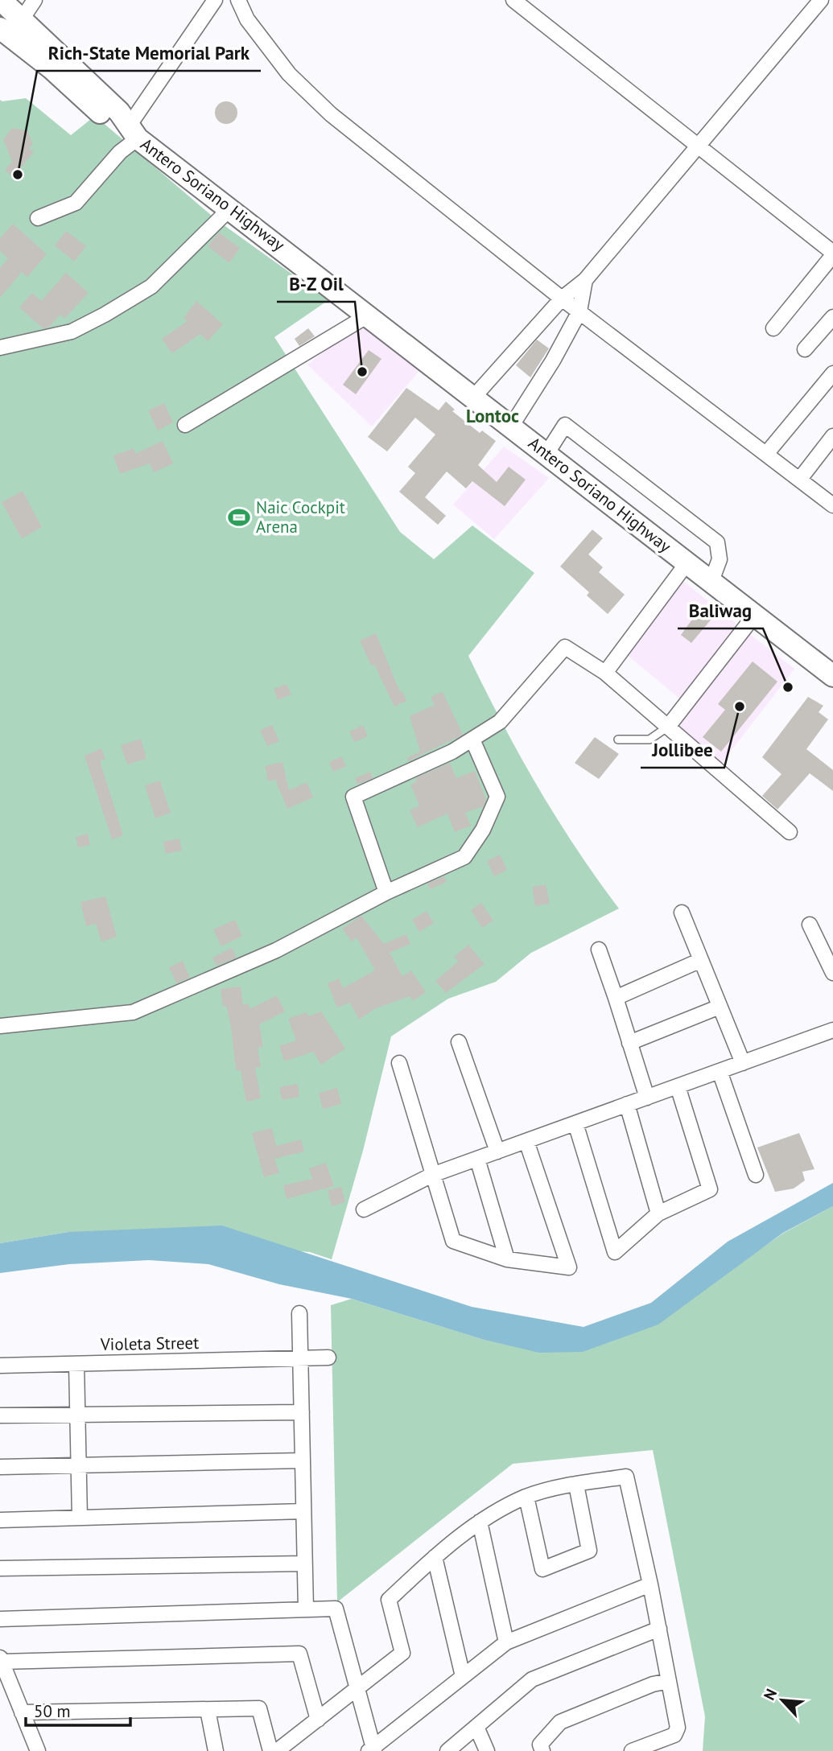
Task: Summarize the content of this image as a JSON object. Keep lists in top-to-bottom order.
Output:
{
  "streets": {
    "main road": ["Antero Soriano Highway"],
    "street": ["Violeta Street"]
  },
  "districts": ["Lontoc"],
  "places": {
    "other": [
      "Rich-State Memorial Park",
      "B-Z Oil",
      "Baliwag",
      "Jollibee"
    ],
    "sports": ["Naic Cockpit Arena"]
  },
  "scale_bar": "50 m",
  "north": "top left"
}
